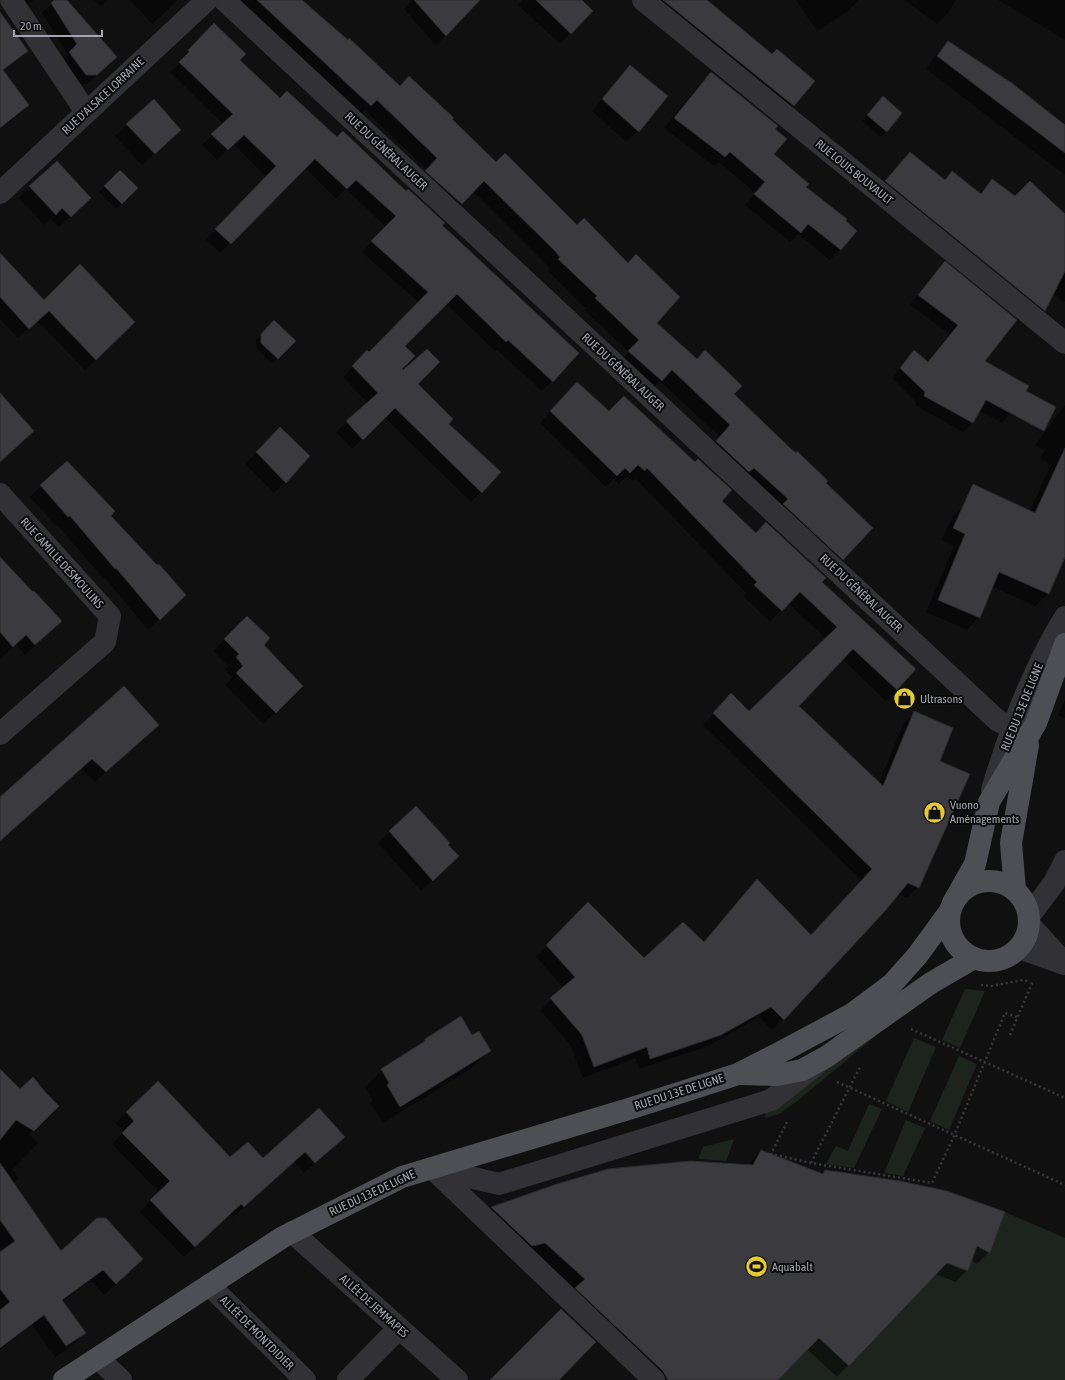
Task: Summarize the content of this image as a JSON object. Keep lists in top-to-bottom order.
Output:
{
  "streets": {
    "main road": ["RUE DU 13E DE LIGNE"],
    "street": [
      "RUE D'ALSACE LORRAINE",
      "RUE DU GÉNÉRAL AUGER",
      "RUE LOUIS BOUVAULT",
      "RUE CAMILLE DESMOULINS",
      "ALLÉE DE JEMMAPES",
      "ALLÉE DE MONTDIDIER"
    ]
  },
  "crossings": [
    ["RUE DU GÉNÉRAL AUGER", "RUE DU 13E DE LIGNE"],
    ["RUE DU 13E DE LIGNE", "ALLÉE DE JEMMAPES"],
    ["RUE DU 13E DE LIGNE", "ALLÉE DE MONTDIDIER"]
  ],
  "places": {
    "shop": ["Ultrasons", "Vuono Aménagements"],
    "sports": ["Aquabalt"]
  },
  "scale_bar": "20 m"
}
